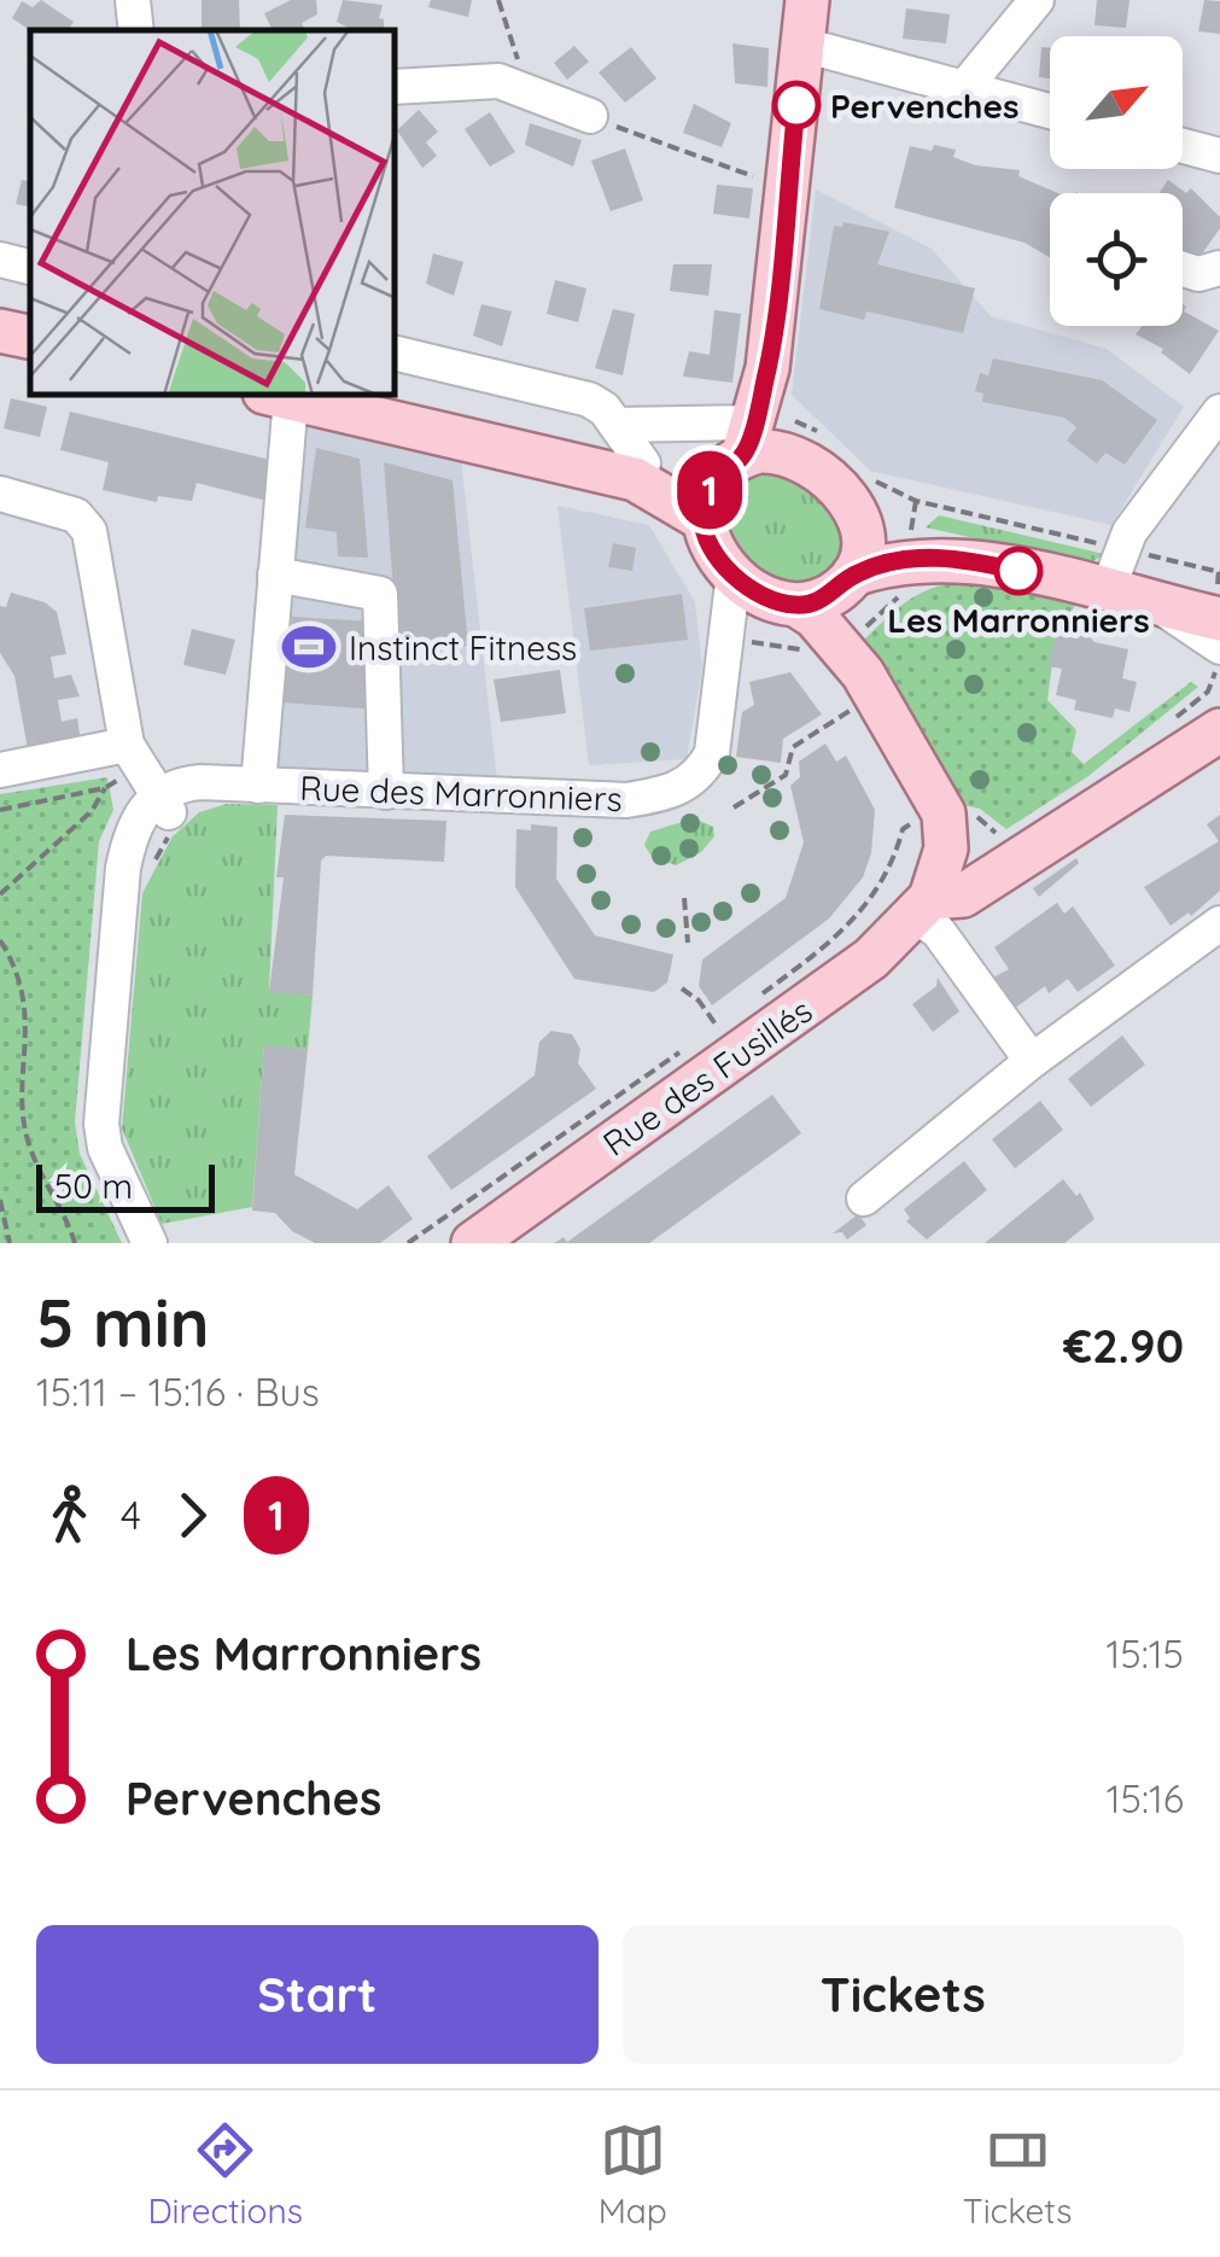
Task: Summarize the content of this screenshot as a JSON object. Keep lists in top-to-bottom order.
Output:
{
  "streets": {
    "main road": ["Rue des Fusillés"],
    "street": ["Rue des Marronniers"]
  },
  "places": {
    "other": ["Pervenches", "Les Marronniers"],
    "sports": ["Instinct Fitness"]
  },
  "lines": ["bus line 1"],
  "scale_bar": "50 m",
  "north": "top right",
  "page": {
    "on_map": "1",
    "scale": "50 m",
    "heading": ["5 min", "15:11 – 15:16 · Bus", "€2.90"],
    "legs": ["4", "1"],
    "list": [
      {
        "name": "Les Marronniers",
        "value": "15:15"
      },
      {
        "name": "Pervenches",
        "value": "15:16"
      }
    ],
    "buttons": ["Start", "Tickets"],
    "tabs": ["Directions", "Map", "Tickets"]
  }
}
